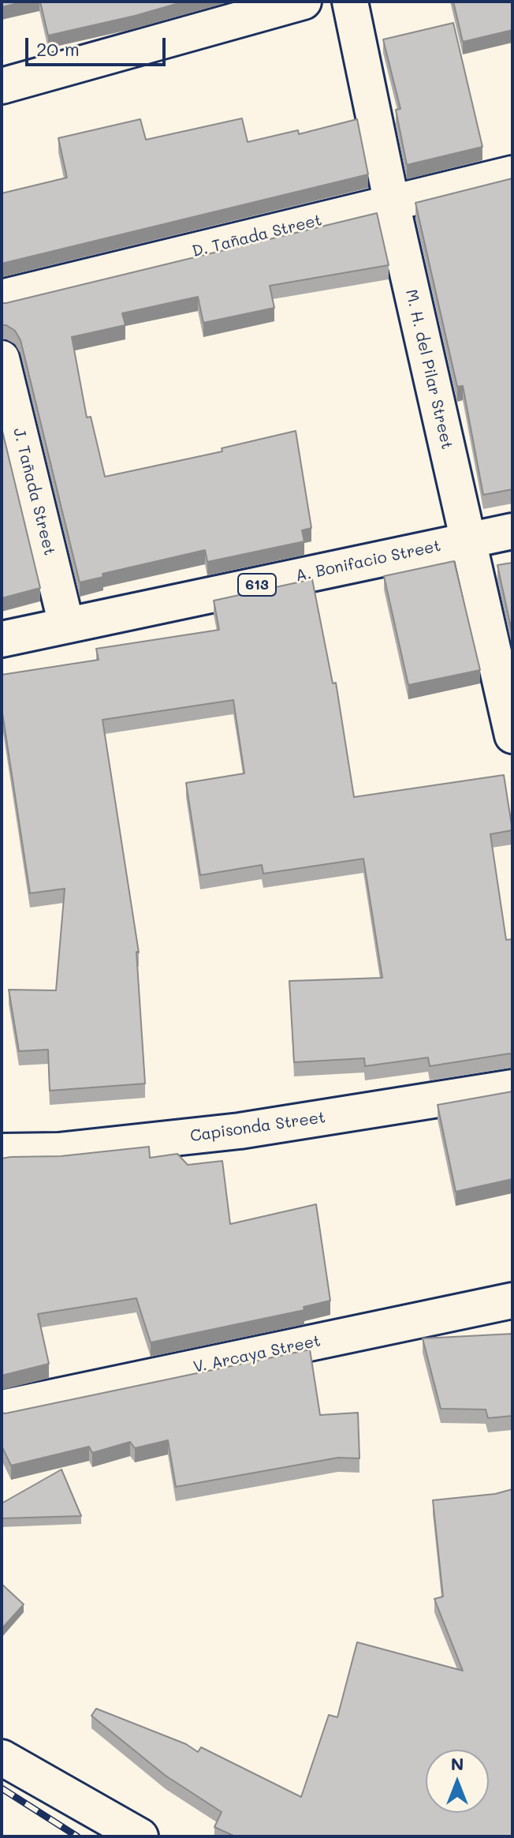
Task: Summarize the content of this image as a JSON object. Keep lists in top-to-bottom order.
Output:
{
  "streets": {
    "street": [
      "D. Tañada Street",
      "M. H. del Pilar Street",
      "J. Tañada Street",
      "A. Bonifacio Street",
      "613",
      "Capisonda Street",
      "V. Arcaya Street"
    ]
  },
  "crossings": [
    ["D. Tañada Street", "M. H. del Pilar Street"],
    ["M. H. del Pilar Street", "A. Bonifacio Street"],
    ["J. Tañada Street", "A. Bonifacio Street"]
  ],
  "scale_bar": "20 m",
  "north": "top"
}
